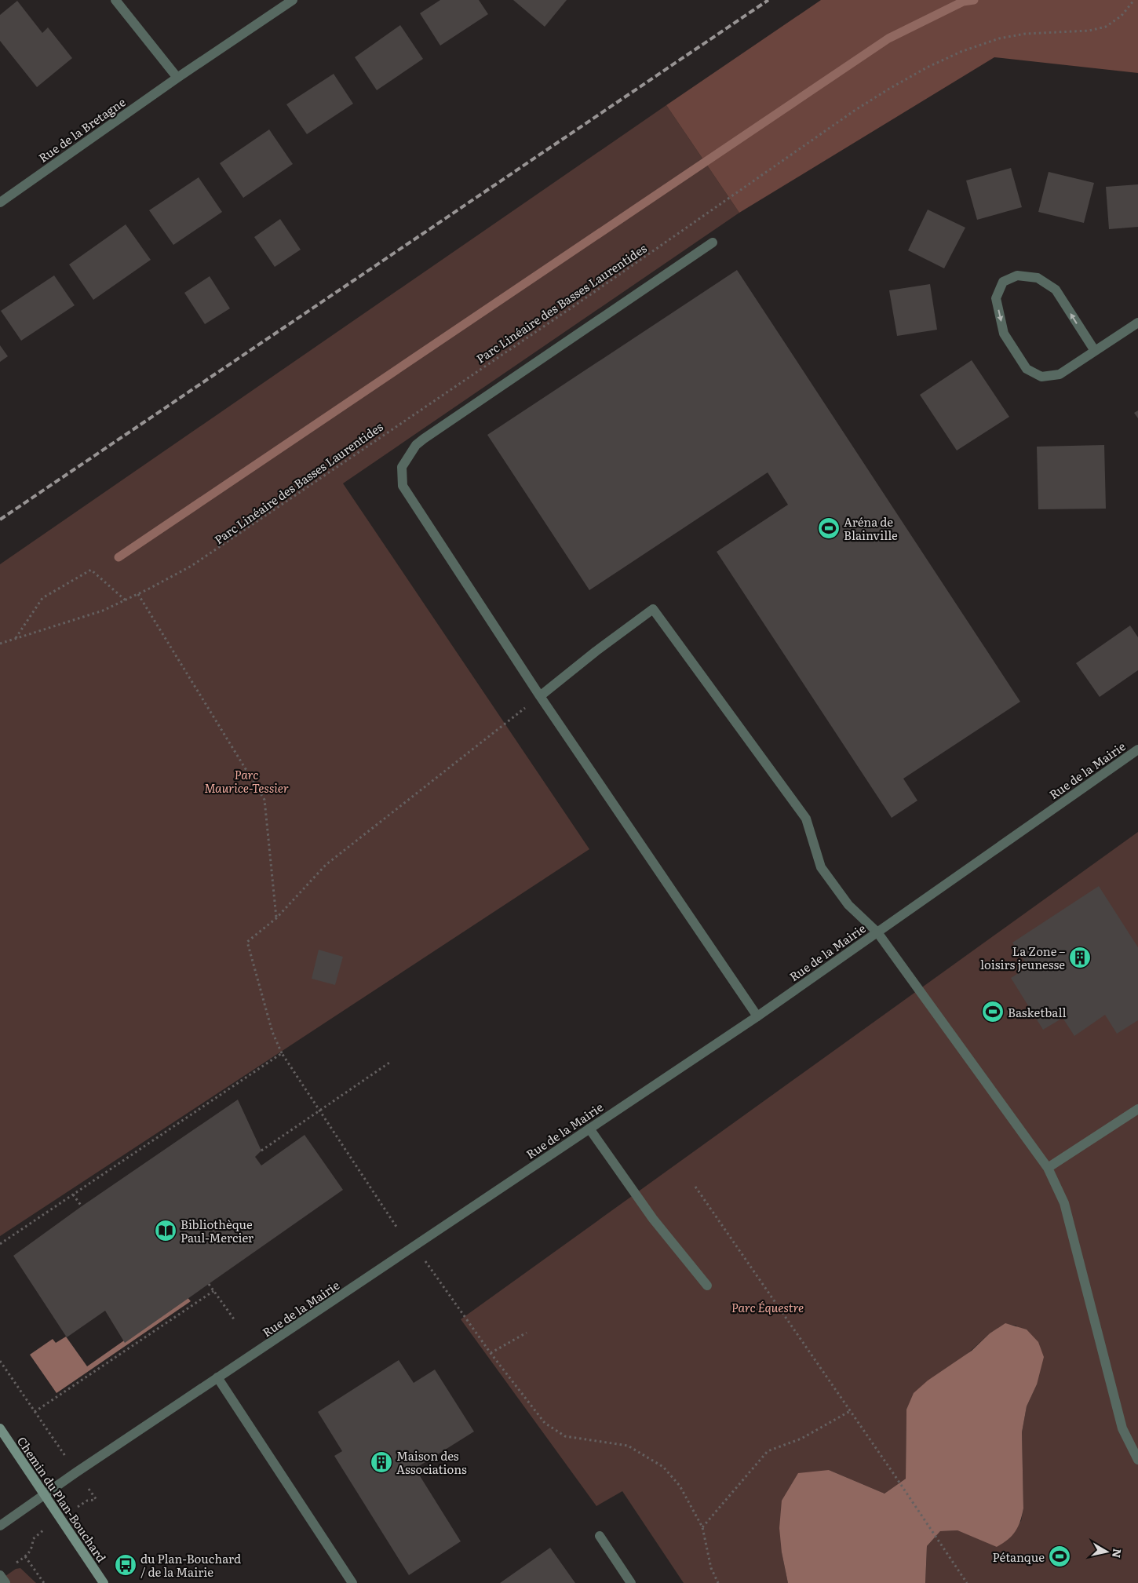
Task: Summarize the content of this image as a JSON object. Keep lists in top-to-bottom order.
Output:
{
  "streets": {
    "street": ["Rue de la Bretagne", "Rue de la Mairie", "Chemin du Plan-Bouchard"],
    "path": ["Parc Linéaire des Basses Laurentides"]
  },
  "crossings": [
    ["Rue de la Mairie", "Chemin du Plan-Bouchard"]
  ],
  "parks": ["Parc Maurice-Tessier", "Parc Équestre"],
  "places": {
    "sports": ["Aréna de Blainville", "Basketball", "Pétanque"],
    "building": ["La Zone – loisirs jeunesse", "Maison des Associations"],
    "library": ["Bibliothèque Paul-Mercier"],
    "bus stop": ["du Plan-Bouchard / de la Mairie"]
  },
  "north": "right"
}
